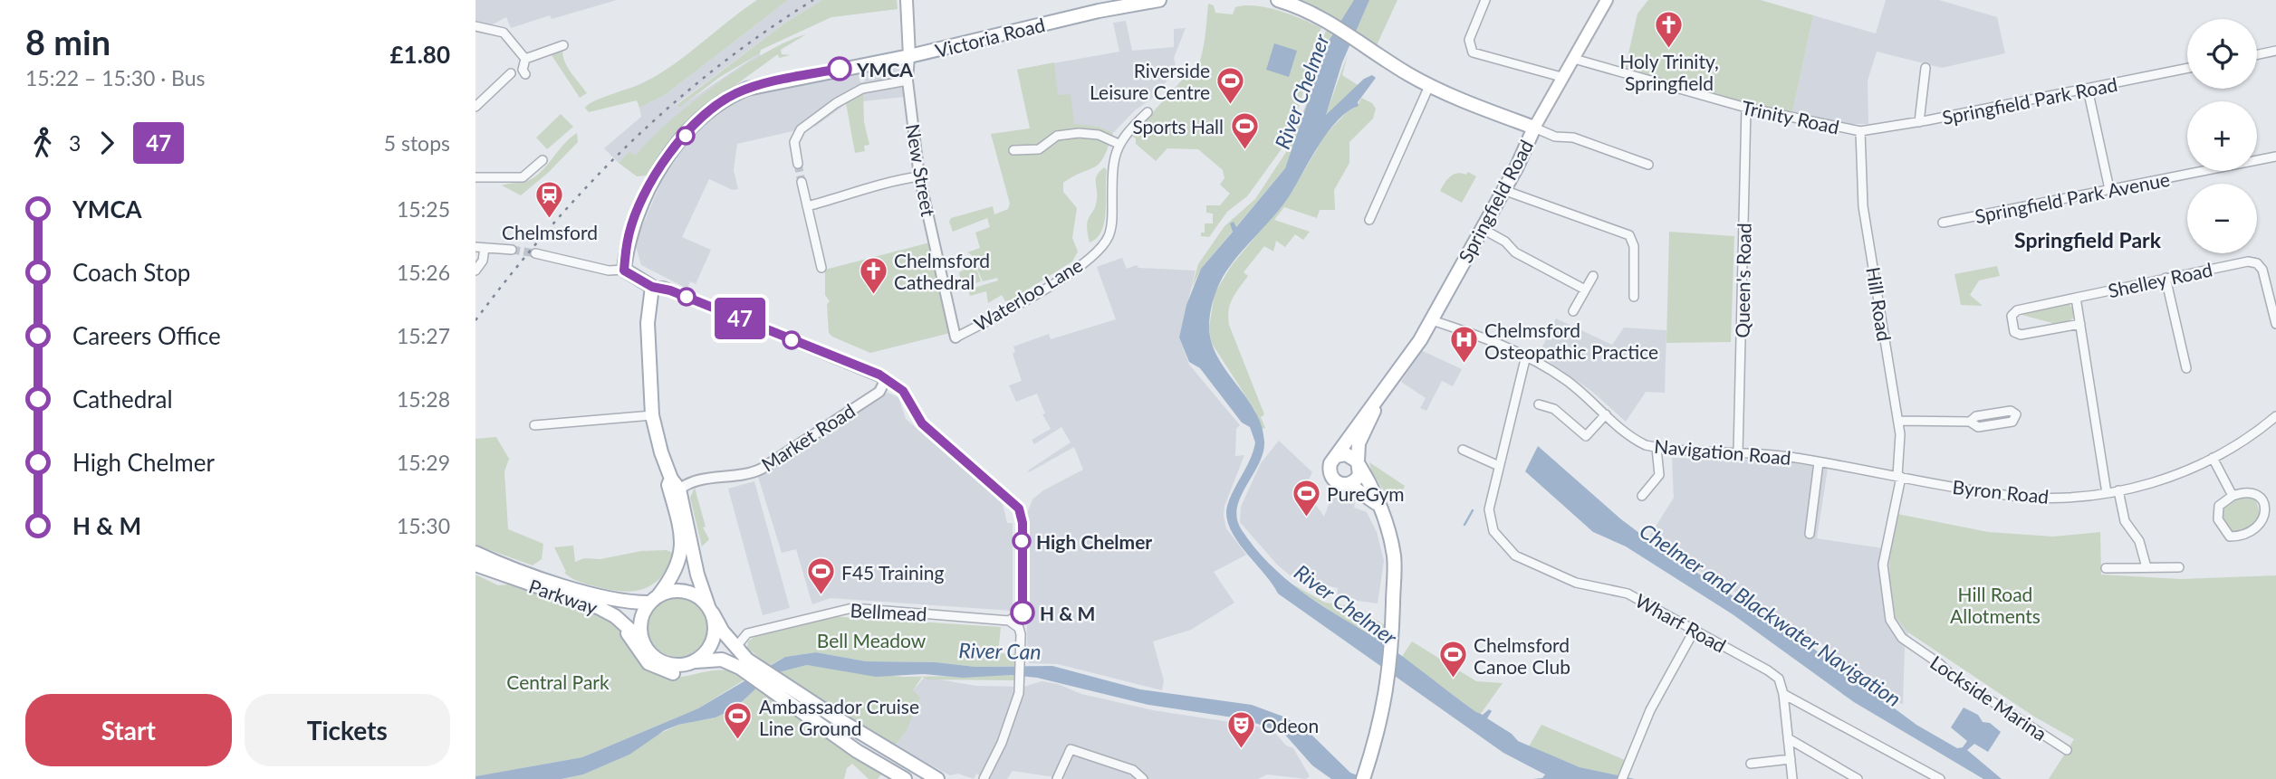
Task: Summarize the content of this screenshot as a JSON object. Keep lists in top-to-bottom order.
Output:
{
  "streets": {
    "main road": [
      "Victoria Road",
      "New Street",
      "Springfield Road",
      "Parkway"
    ],
    "street": [
      "Springfield Park Road",
      "Trinity Road",
      "Springfield Park Avenue",
      "Shelley Road",
      "Queen's Road",
      "Waterloo Lane",
      "Hill Road",
      "Market Road",
      "Navigation Road",
      "Byron Road",
      "Bellmead",
      "Wharf Road",
      "Lockside Marina"
    ]
  },
  "crossings": [
    ["Victoria Road", "New Street"],
    ["Springfield Park Road", "Trinity Road"],
    ["Springfield Park Road", "Hill Road"],
    ["Trinity Road", "Springfield Road"],
    ["Trinity Road", "Queen's Road"],
    ["Trinity Road", "Hill Road"],
    ["New Street", "Waterloo Lane"],
    ["Springfield Road", "Navigation Road"],
    ["Queen's Road", "Navigation Road"],
    ["Hill Road", "Navigation Road"],
    ["Hill Road", "Byron Road"],
    ["Hill Road", "Lockside Marina"],
    ["Navigation Road", "Byron Road"],
    ["Navigation Road", "Wharf Road"],
    ["Navigation Road", "Lockside Marina"],
    ["Byron Road", "Lockside Marina"]
  ],
  "districts": ["Springfield Park"],
  "water": ["River Chelmer", "Chelmer and Blackwater Navigation", "River Can"],
  "parks": ["Hill Road Allotments", "Bell Meadow", "Central Park"],
  "places": {
    "church": ["Holy Trinity, Springfield", "Chelmsford Cathedral"],
    "other": ["YMCA", "High Chelmer", "H & M"],
    "sports": [
      "Riverside Leisure Centre",
      "Sports Hall",
      "PureGym",
      "F45 Training",
      "Chelmsford Canoe Club",
      "Ambassador Cruise Line Ground"
    ],
    "station": ["Chelmsford"],
    "hospital": ["Chelmsford Osteopathic Practice"],
    "theatre": ["Odeon"]
  },
  "lines": ["bus line 47"],
  "page": {
    "heading": ["8 min", "15:22 – 15:30 · Bus", "£1.80"],
    "on_map": "47",
    "map_buttons": ["+", "−"],
    "legs": ["3", "47", "5 stops"],
    "list": [
      {
        "name": "YMCA",
        "value": "15:25"
      },
      {
        "name": "Coach Stop",
        "value": "15:26"
      },
      {
        "name": "Careers Office",
        "value": "15:27"
      },
      {
        "name": "Cathedral",
        "value": "15:28"
      },
      {
        "name": "High Chelmer",
        "value": "15:29"
      },
      {
        "name": "H & M",
        "value": "15:30"
      }
    ],
    "buttons": ["Start", "Tickets"]
  }
}
